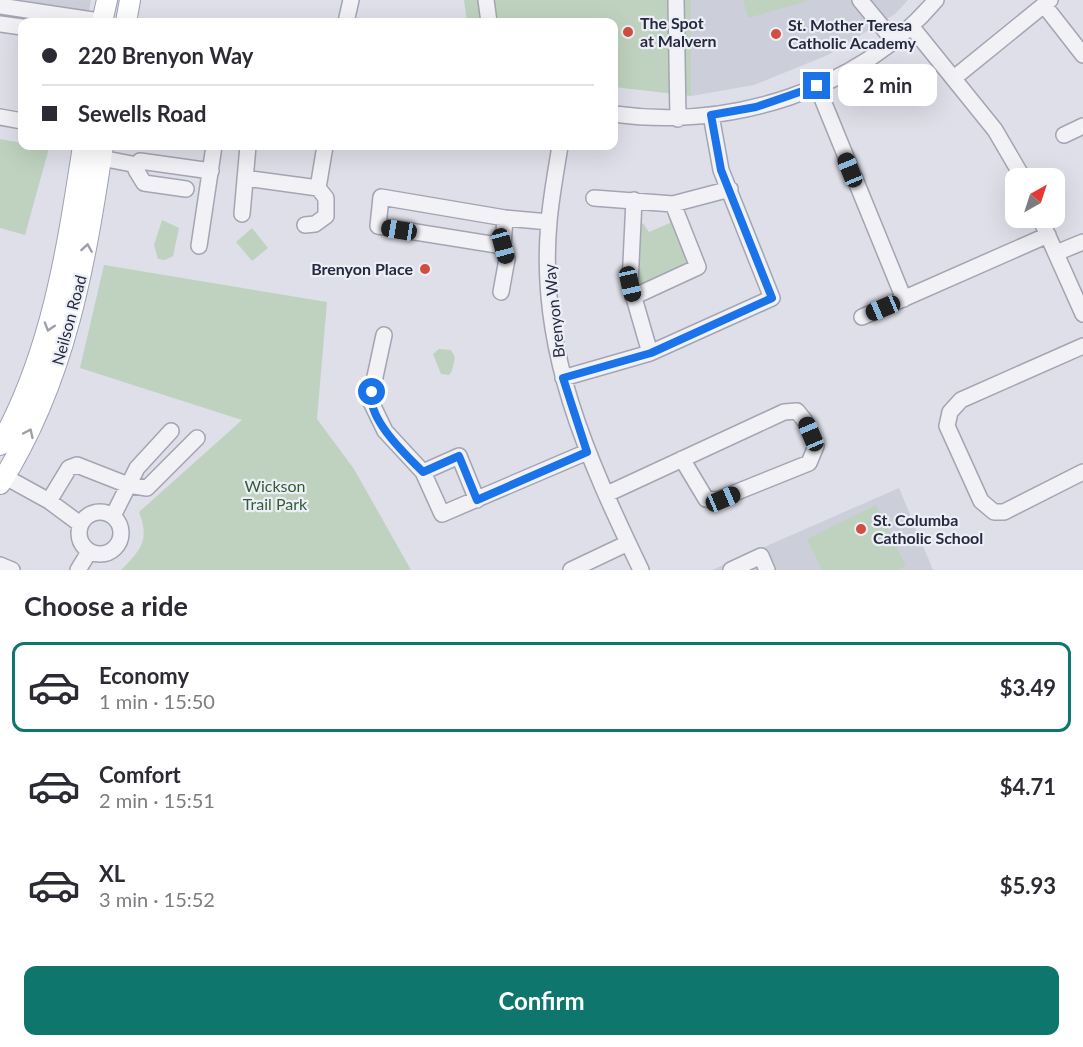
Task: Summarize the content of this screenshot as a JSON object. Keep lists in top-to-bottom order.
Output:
{
  "streets": {
    "main road": ["Neilson Road"],
    "street": ["Brenyon Way"]
  },
  "parks": ["Wickson Trail Park"],
  "places": [
    "The Spot at Malvern",
    "St. Mother Teresa Catholic Academy",
    "Brenyon Place",
    "St. Columba Catholic School"
  ],
  "north": "top right",
  "page": {
    "banner": ["220 Brenyon Way", "Sewells Road"],
    "bubble": "2 min",
    "heading": "Choose a ride",
    "list": [
      {
        "name": "Economy",
        "note": "1 min · 15:50",
        "value": "$3.49"
      },
      {
        "name": "Comfort",
        "note": "2 min · 15:51",
        "value": "$4.71"
      },
      {
        "name": "XL",
        "note": "3 min · 15:52",
        "value": "$5.93"
      }
    ],
    "buttons": "Confirm"
  }
}
